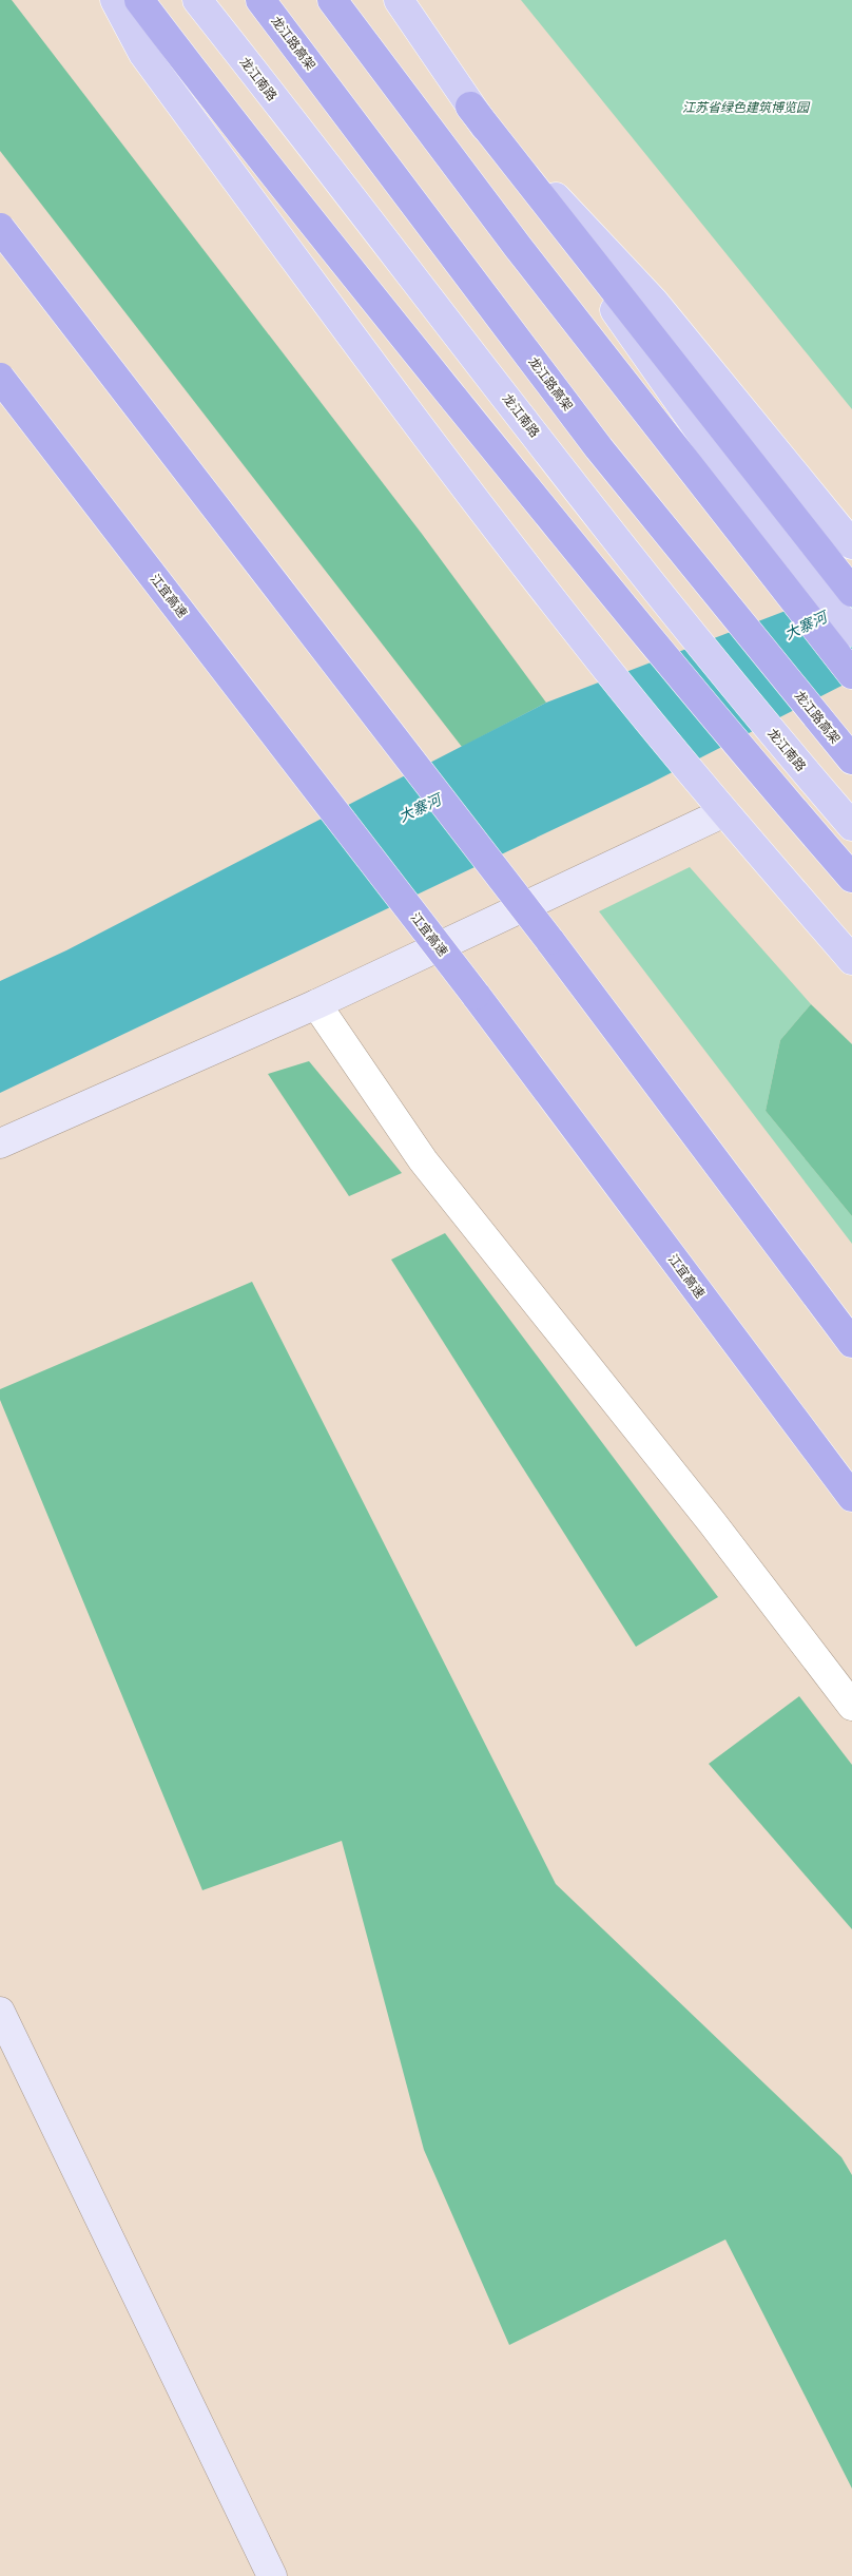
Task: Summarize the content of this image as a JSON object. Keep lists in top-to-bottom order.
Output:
{
  "streets": {
    "highway": ["龙江路高架", "江宜高速"],
    "main road": ["龙江南路"]
  },
  "water": ["大寨河"],
  "parks": ["江苏省绿色建筑博览园"]
}
